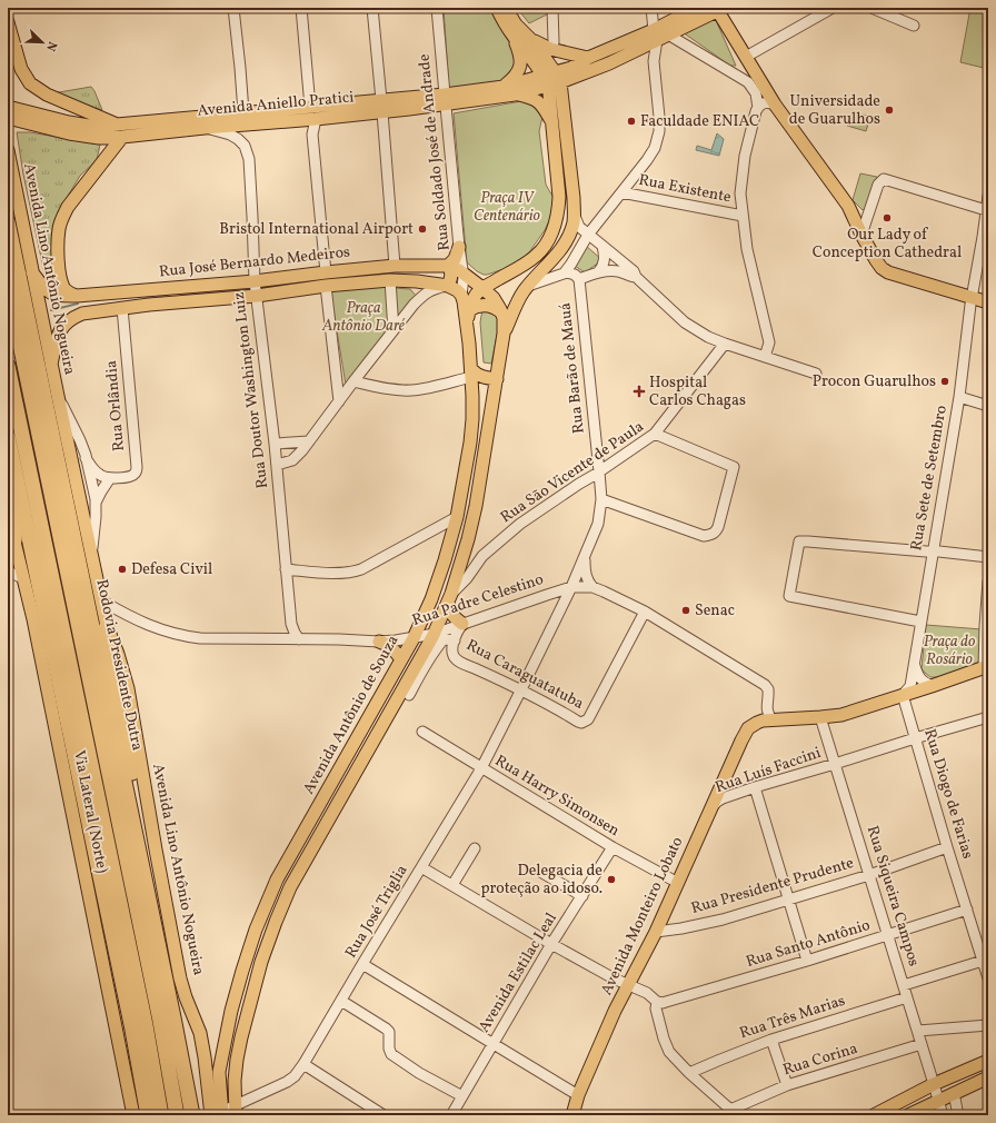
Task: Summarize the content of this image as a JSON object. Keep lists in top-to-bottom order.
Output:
{
  "streets": {
    "highway": ["Rodovia Presidente Dutra"],
    "main road": [
      "Avenida Aniello Pratici",
      "Rua José Bernardo Medeiros",
      "Avenida Lino Antônio Nogueira",
      "Avenida Antônio de Souza",
      "Via Lateral (Norte)",
      "Avenida Monteiro Lobato"
    ],
    "street": [
      "Rua Soldado José de Andrade",
      "Rua Existente",
      "Rua Barão de Mauá",
      "Rua Doutor Washington Luiz",
      "Rua Orlândia",
      "Rua São Vicente de Paula",
      "Rua Sete de Setembro",
      "Rua Padre Celestino",
      "Rua Caraguatatuba",
      "Rua Luís Faccini",
      "Rua Diogo de Farias",
      "Rua Harry Simonsen",
      "Rua Presidente Prudente",
      "Rua Siqueira Campos",
      "Rua José Triglia",
      "Rua Santo Antônio",
      "Avenida Estilac Leal",
      "Rua Três Marias",
      "Rua Corina"
    ]
  },
  "crossings": [
    ["Avenida Aniello Pratici", "Rua Soldado José de Andrade"],
    ["Avenida Aniello Pratici", "Rua Doutor Washington Luiz"],
    ["Avenida Aniello Pratici", "Avenida Antônio de Souza"],
    ["Rua Soldado José de Andrade", "Rua José Bernardo Medeiros"],
    ["Rua Soldado José de Andrade", "Avenida Antônio de Souza"],
    ["Rua José Bernardo Medeiros", "Avenida Lino Antônio Nogueira"],
    ["Rua José Bernardo Medeiros", "Rua Doutor Washington Luiz"],
    ["Rua José Bernardo Medeiros", "Rua Orlândia"],
    ["Rua José Bernardo Medeiros", "Avenida Antônio de Souza"],
    ["Avenida Lino Antônio Nogueira", "Rua Padre Celestino"],
    ["Avenida Lino Antônio Nogueira", "Avenida Antônio de Souza"],
    ["Avenida Lino Antônio Nogueira", "Rua José Triglia"],
    ["Rua Barão de Mauá", "Rua São Vicente de Paula"],
    ["Rua Barão de Mauá", "Rua Padre Celestino"],
    ["Rua Barão de Mauá", "Rua José Triglia"],
    ["Rua Doutor Washington Luiz", "Rua Padre Celestino"],
    ["Rua São Vicente de Paula", "Avenida Antônio de Souza"],
    ["Rua Sete de Setembro", "Rua Diogo de Farias"],
    ["Rua Padre Celestino", "Rua Caraguatatuba"],
    ["Rua Padre Celestino", "Avenida Antônio de Souza"],
    ["Rua Padre Celestino", "Rua José Triglia"],
    ["Rua Padre Celestino", "Avenida Monteiro Lobato"],
    ["Rua Caraguatatuba", "Rua José Triglia"],
    ["Avenida Antônio de Souza", "Rua José Triglia"],
    ["Rua Luís Faccini", "Rua Diogo de Farias"],
    ["Rua Luís Faccini", "Rua Siqueira Campos"],
    ["Rua Luís Faccini", "Avenida Monteiro Lobato"],
    ["Rua Diogo de Farias", "Rua Presidente Prudente"],
    ["Rua Diogo de Farias", "Rua Santo Antônio"],
    ["Rua Harry Simonsen", "Rua José Triglia"],
    ["Rua Harry Simonsen", "Avenida Monteiro Lobato"],
    ["Rua Harry Simonsen", "Avenida Estilac Leal"],
    ["Rua Presidente Prudente", "Rua Siqueira Campos"],
    ["Rua Presidente Prudente", "Avenida Monteiro Lobato"],
    ["Rua Siqueira Campos", "Rua Santo Antônio"],
    ["Rua Siqueira Campos", "Rua Três Marias"],
    ["Rua Siqueira Campos", "Rua Corina"]
  ],
  "parks": ["Praça IV Centenário", "Praça Antônio Daré", "Praça do Rosário"],
  "places": {
    "other": [
      "Universidade de Guarulhos",
      "Faculdade ENIAC",
      "Our Lady of Conception Cathedral",
      "Bristol International Airport",
      "Procon Guarulhos",
      "Defesa Civil",
      "Senac",
      "Delegacia de proteção ao idoso."
    ],
    "health": ["Hospital Carlos Chagas"]
  },
  "north": "bottom right"
}
